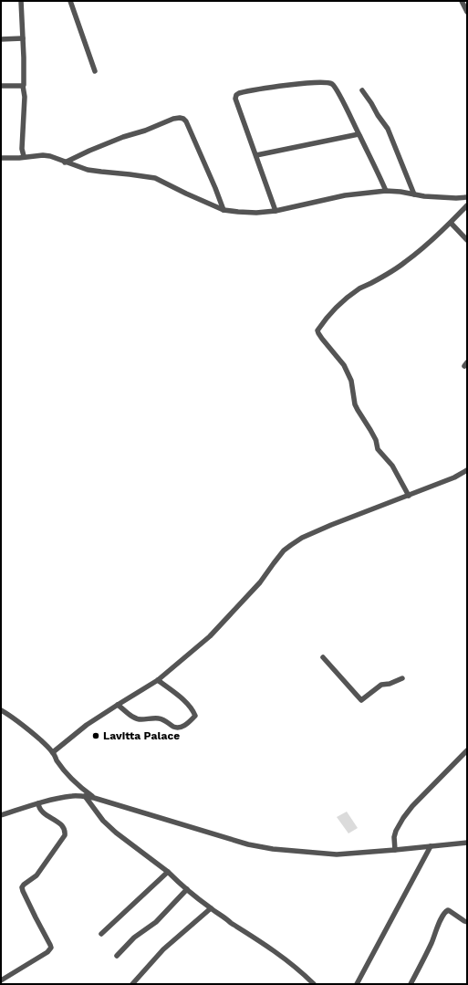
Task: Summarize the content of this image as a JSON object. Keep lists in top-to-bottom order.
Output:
{
  "places": ["Lavitta Palace"]
}
